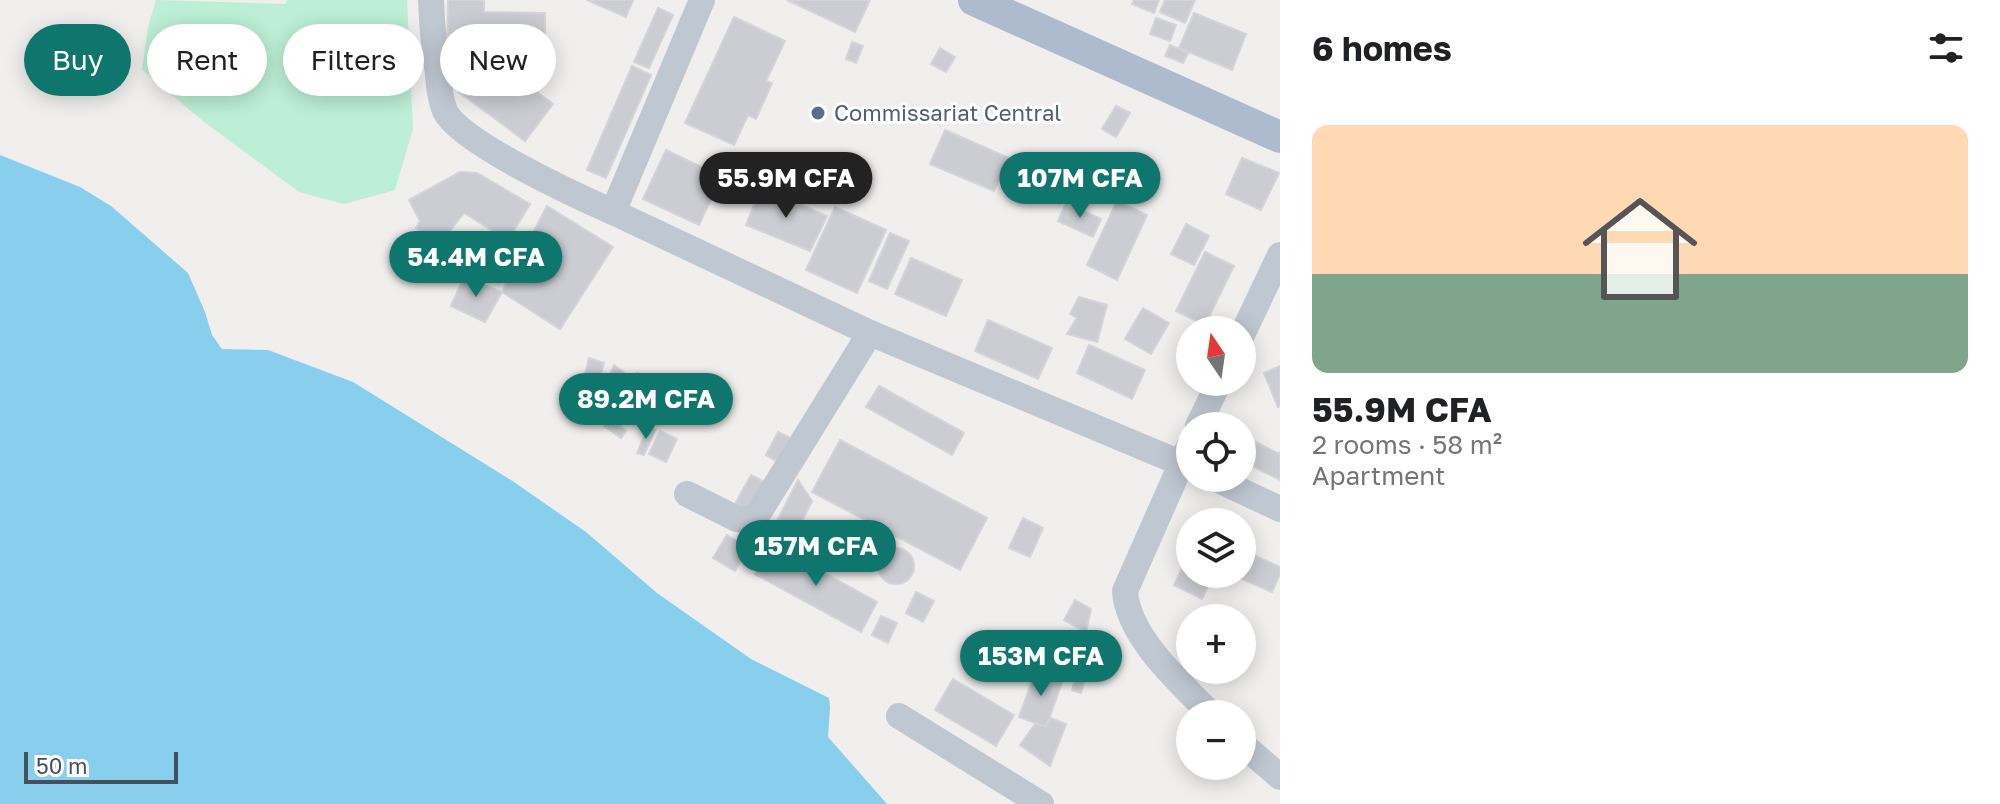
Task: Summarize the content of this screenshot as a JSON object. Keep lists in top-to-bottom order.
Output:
{
  "places": ["Commissariat Central"],
  "scale_bar": "50 m",
  "north": "top",
  "page": {
    "heading": "6 homes",
    "chip": [
      "Buy",
      "Rent",
      "Filters",
      "New"
    ],
    "list": [
      {
        "name": "55.9M CFA",
        "note": "2 rooms · 58 m² · Apartment"
      }
    ],
    "price": [
      "55.9M CFA",
      "107M CFA",
      "54.4M CFA",
      "89.2M CFA",
      "157M CFA",
      "153M CFA"
    ],
    "map_buttons": ["+", "−"],
    "scale": "50 m"
  }
}
